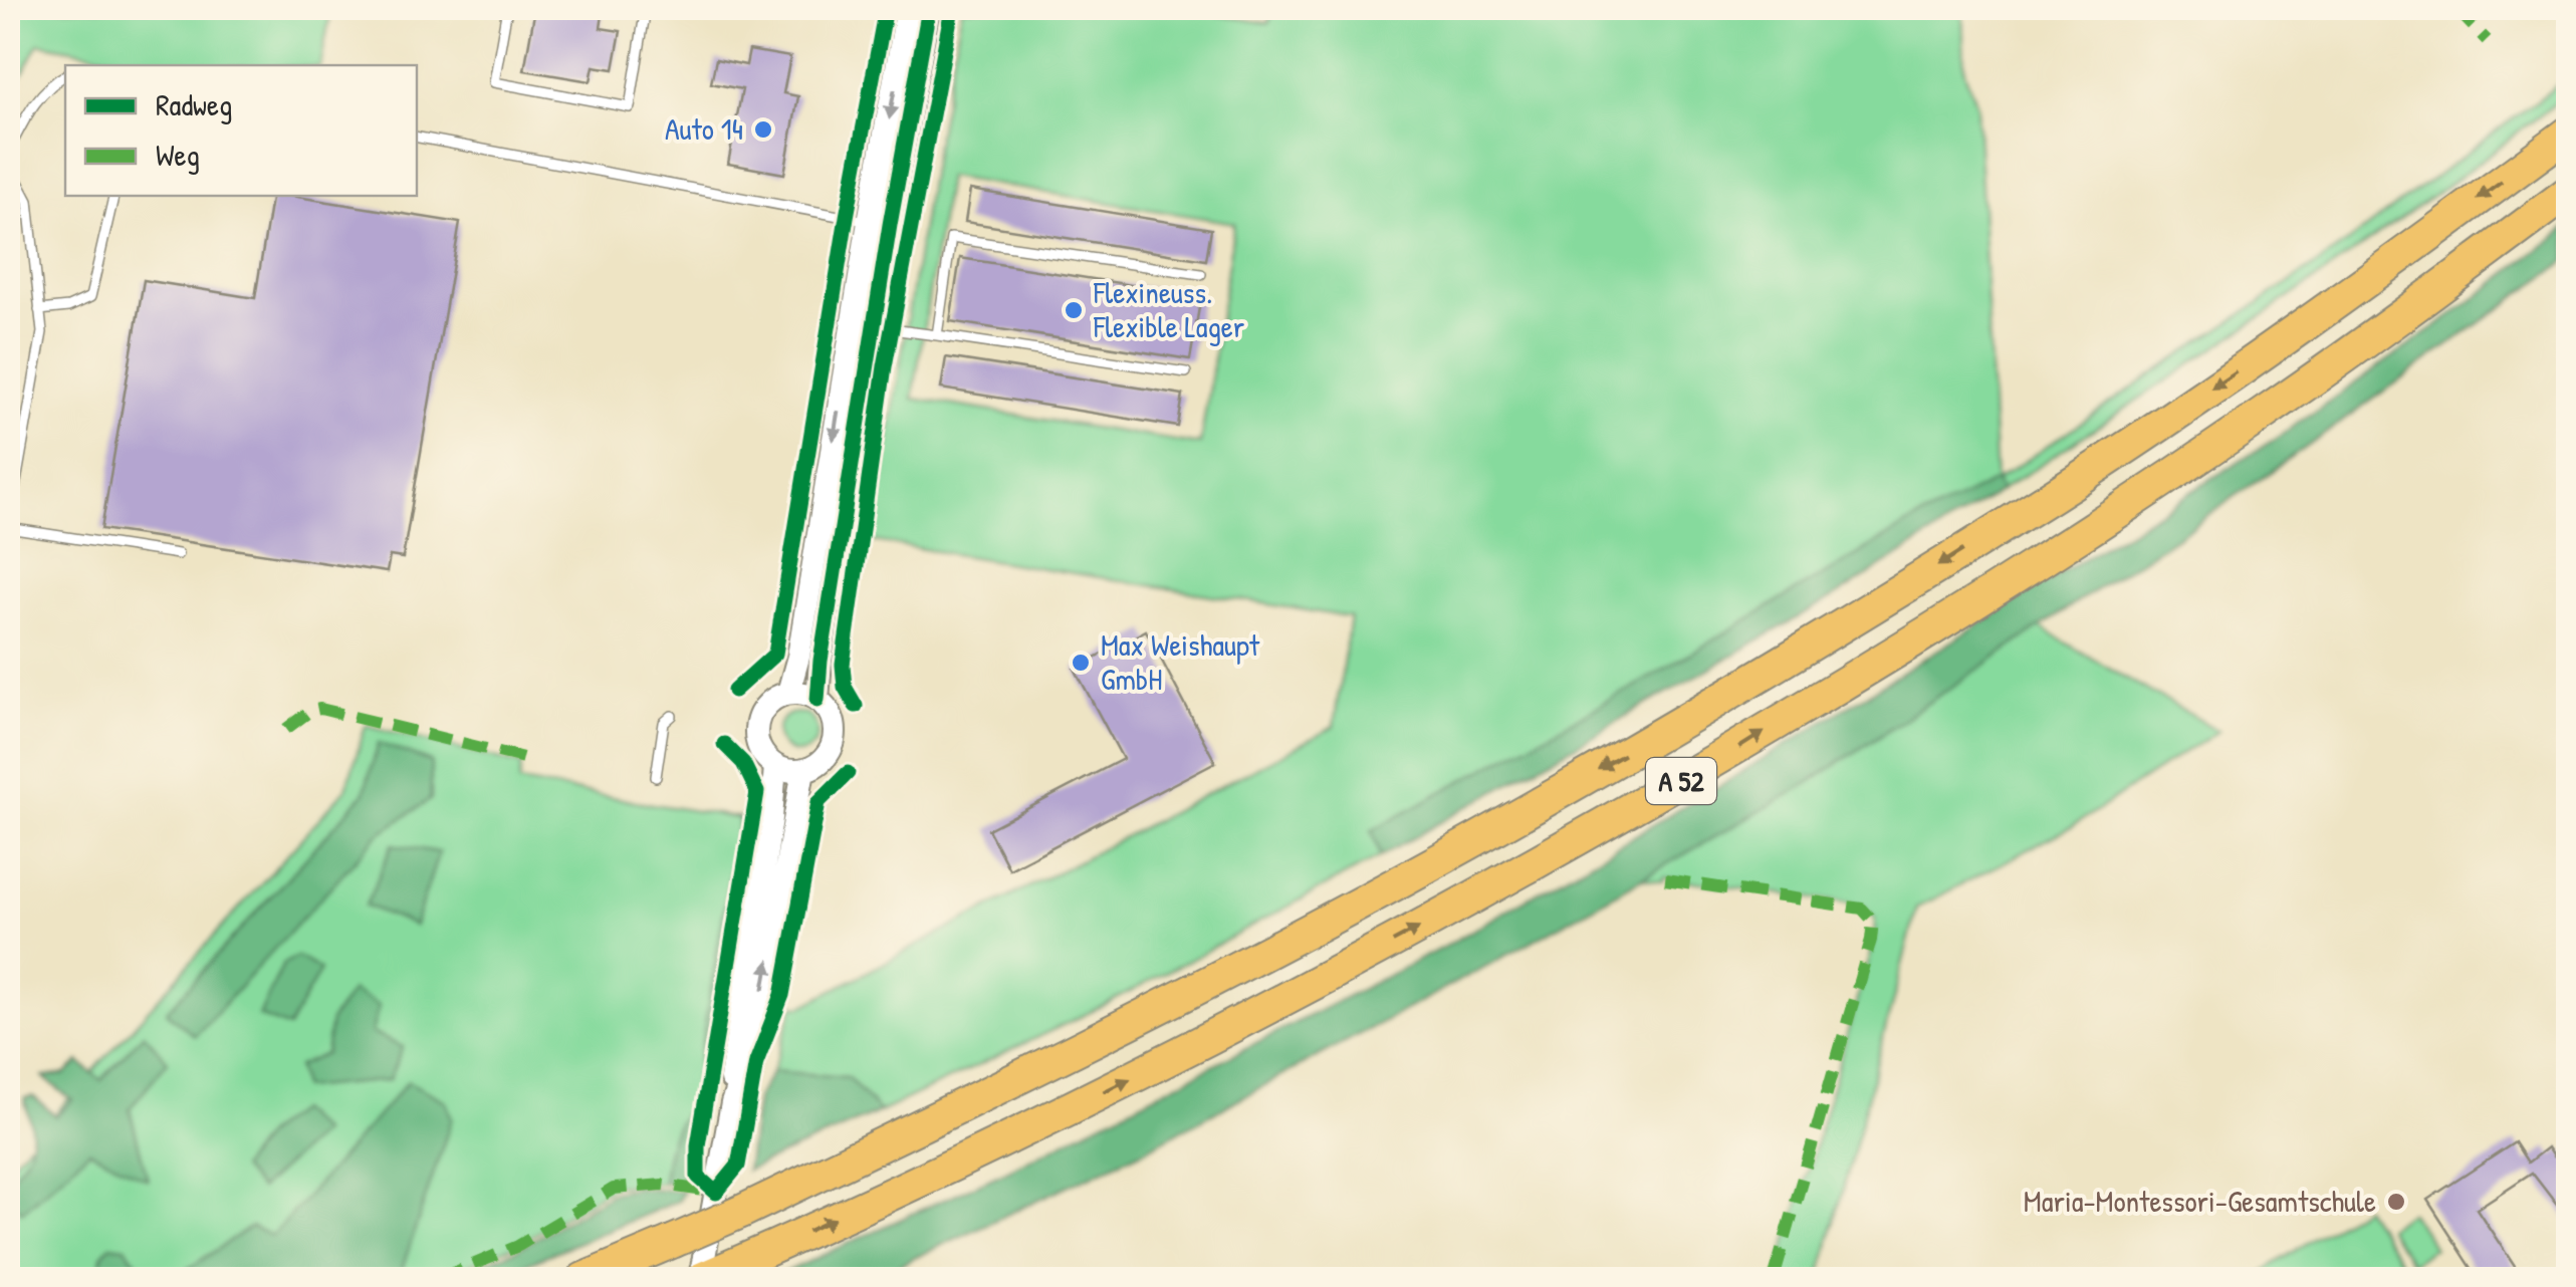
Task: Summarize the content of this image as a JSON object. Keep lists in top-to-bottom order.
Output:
{
  "streets": {
    "highway": ["A 52"]
  },
  "places": [
    "Auto 14",
    "Flexineuss. Flexible Lager",
    "Max Weishaupt GmbH",
    "Maria-Montessori-Gesamtschule"
  ],
  "legend": ["Radweg", "Weg"]
}
